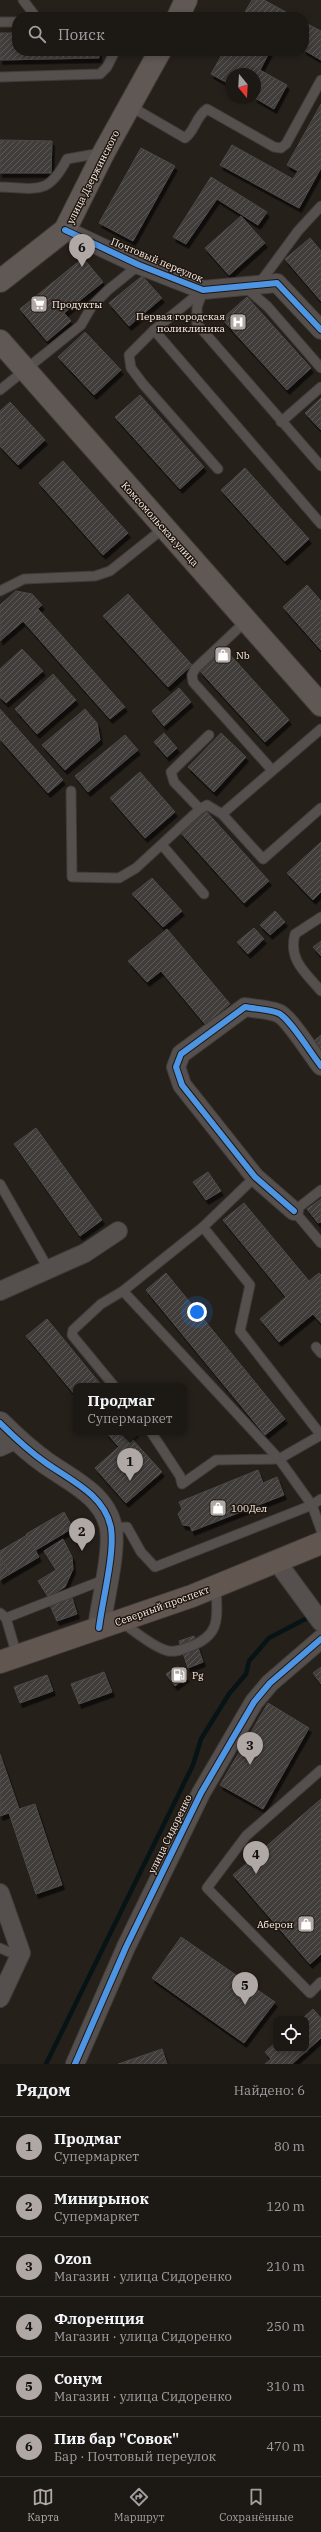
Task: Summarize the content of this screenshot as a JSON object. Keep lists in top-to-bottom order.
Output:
{
  "streets": {
    "main road": ["улица Дзержинского", "Комсомольская улица", "Северный проспект"],
    "street": ["Почтовый переулок", "улица Сидоренко"]
  },
  "crossings": [
    ["улица Дзержинского", "Почтовый переулок"]
  ],
  "places": {
    "supermarket": ["Продукты"],
    "hospital": ["Первая городская поликлиника"],
    "shop": ["Nb", "100Дел", "Аберон"],
    "fuel station": ["Pg"]
  },
  "north": "bottom",
  "page": {
    "search": "Поиск",
    "pins": [
      "6",
      "1",
      "2",
      "3",
      "4",
      "5"
    ],
    "popup": ["Продмаг", "Супермаркет"],
    "heading": ["Рядом", "Найдено: 6"],
    "list": [
      {
        "mark": "1",
        "name": "Продмаг",
        "note": "Супермаркет",
        "value": "80 m"
      },
      {
        "mark": "2",
        "name": "Минирынок",
        "note": "Супермаркет",
        "value": "120 m"
      },
      {
        "mark": "3",
        "name": "Ozon",
        "note": "Магазин · улица Сидоренко",
        "value": "210 m"
      },
      {
        "mark": "4",
        "name": "Флоренция",
        "note": "Магазин · улица Сидоренко",
        "value": "250 m"
      },
      {
        "mark": "5",
        "name": "Сонум",
        "note": "Магазин · улица Сидоренко",
        "value": "310 m"
      },
      {
        "mark": "6",
        "name": "Пив бар \"Совок\"",
        "note": "Бар · Почтовый переулок",
        "value": "470 m"
      }
    ],
    "nav": ["Карта", "Маршрут", "Сохранённые"]
  }
}
